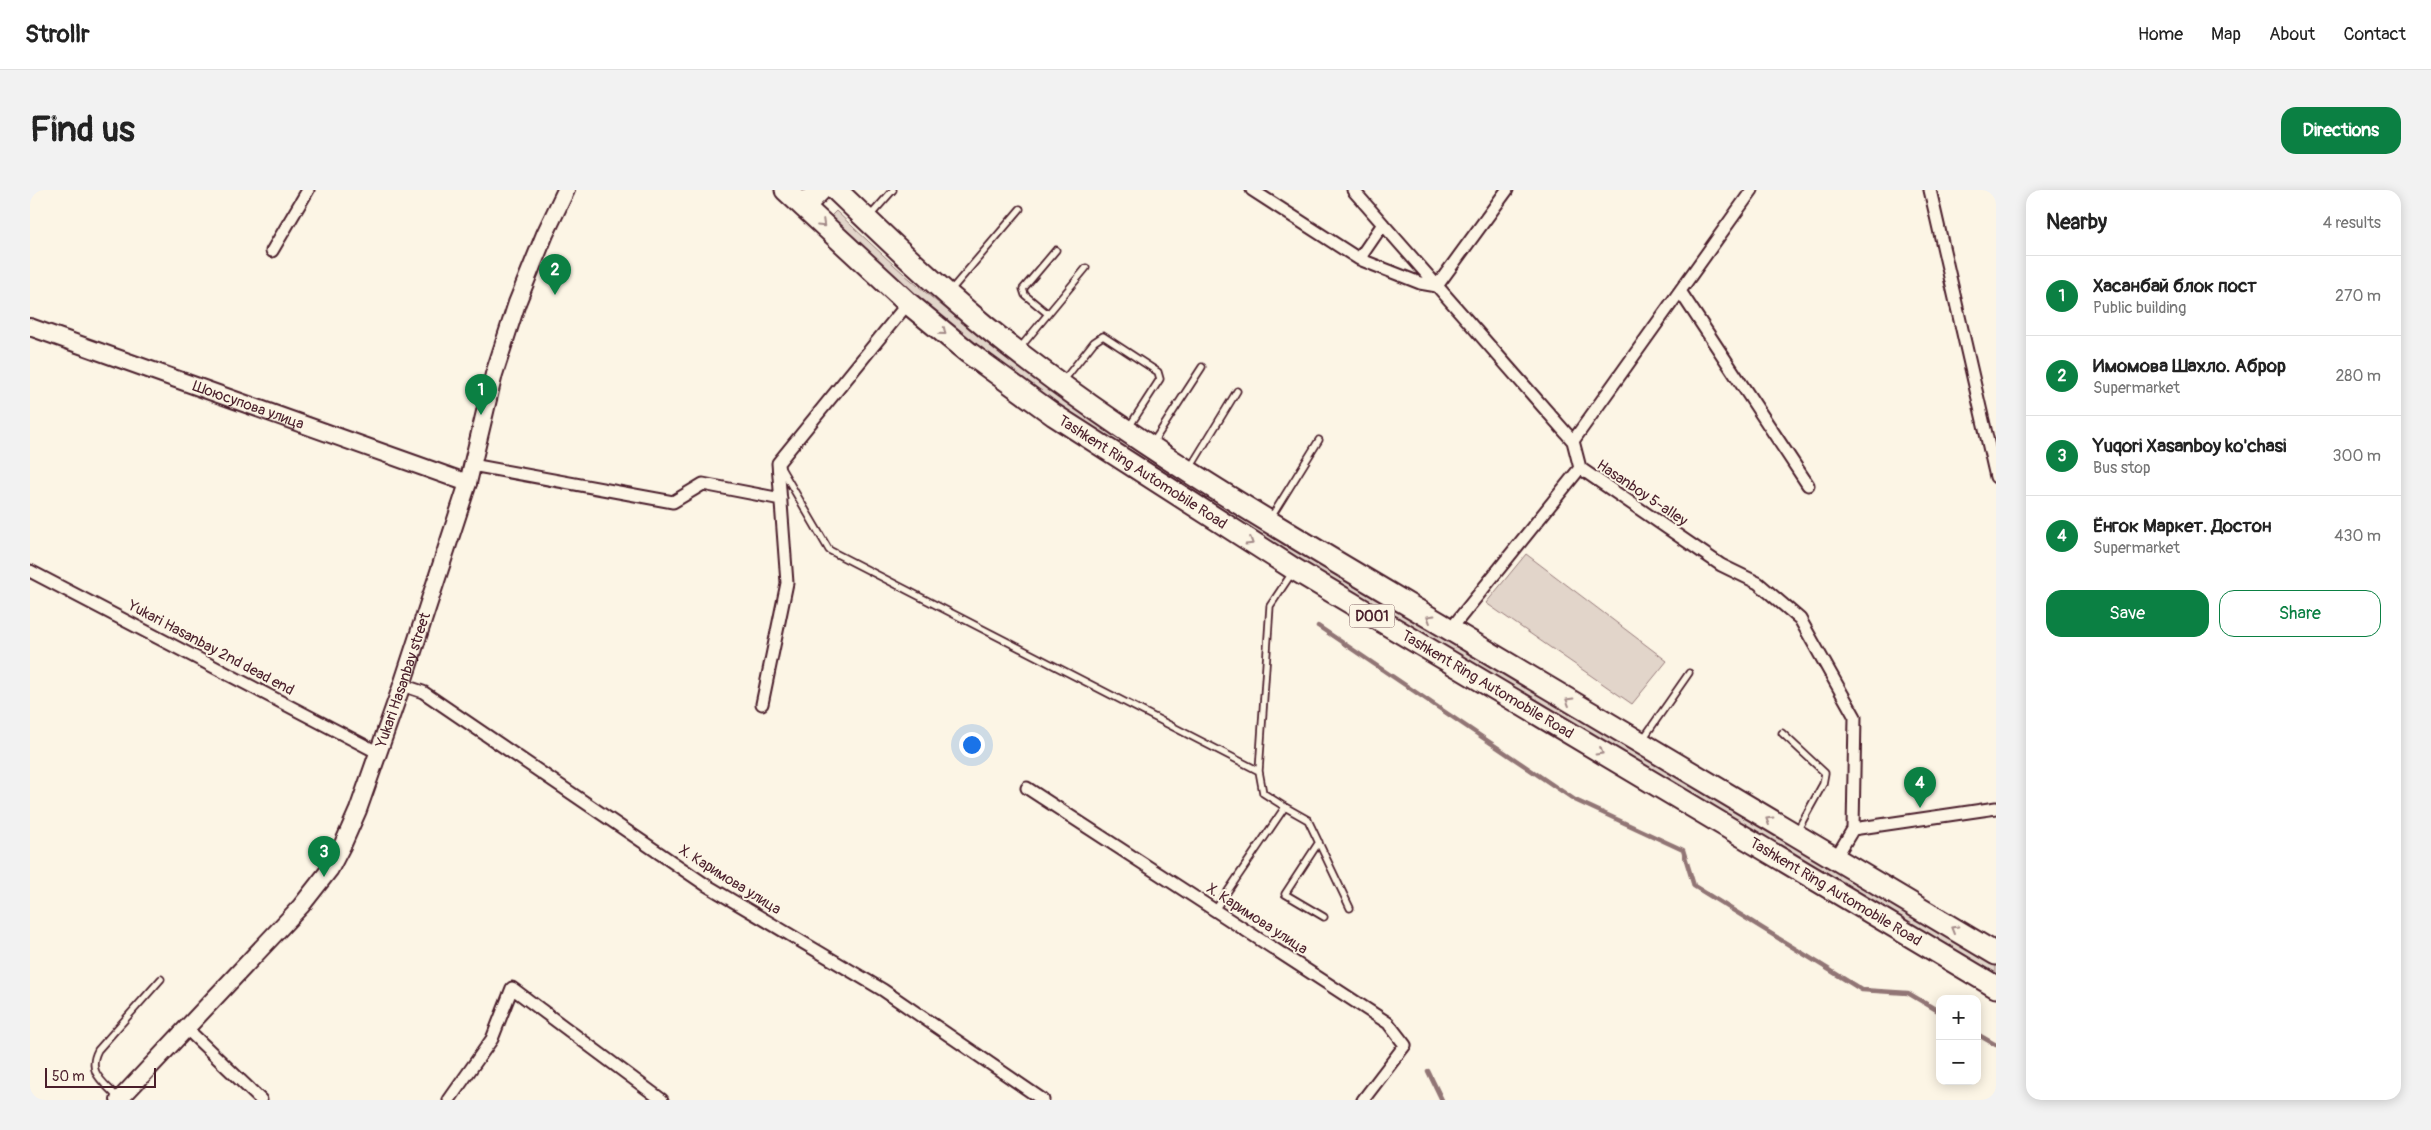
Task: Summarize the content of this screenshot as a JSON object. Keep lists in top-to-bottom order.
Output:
{
  "streets": {
    "highway": ["Tashkent Ring Automobile Road", "D001"],
    "street": [
      "Шоюсупова улица",
      "Hasanboy 5-alley",
      "Yukari Hasanbay 2nd dead end",
      "Yukari Hasanbay street",
      "Х. Каримова улица"
    ]
  },
  "crossings": [
    ["Шоюсупова улица", "Yukari Hasanbay street"],
    ["Yukari Hasanbay 2nd dead end", "Yukari Hasanbay street"],
    ["Yukari Hasanbay street", "Х. Каримова улица"]
  ],
  "scale_bar": "50 m",
  "page": {
    "header": "Strollr",
    "nav": [
      "Home",
      "Map",
      "About",
      "Contact"
    ],
    "buttons": [
      "Directions",
      ["Save", "Share"]
    ],
    "title": "Find us",
    "heading": ["Nearby", "4 results"],
    "pins": [
      "2",
      "1",
      "4",
      "3"
    ],
    "list": [
      {
        "mark": "1",
        "name": "Хасанбай блок пост",
        "note": "Public building",
        "value": "270 m"
      },
      {
        "mark": "2",
        "name": "Имомова Шахло. Аброр",
        "note": "Supermarket",
        "value": "280 m"
      },
      {
        "mark": "3",
        "name": "Yuqori Xasanboy ko'chasi",
        "note": "Bus stop",
        "value": "300 m"
      },
      {
        "mark": "4",
        "name": "Ёнгок Маркет. Достон",
        "note": "Supermarket",
        "value": "430 m"
      }
    ],
    "map_buttons": ["+", "−"],
    "scale": "50 m"
  }
}
